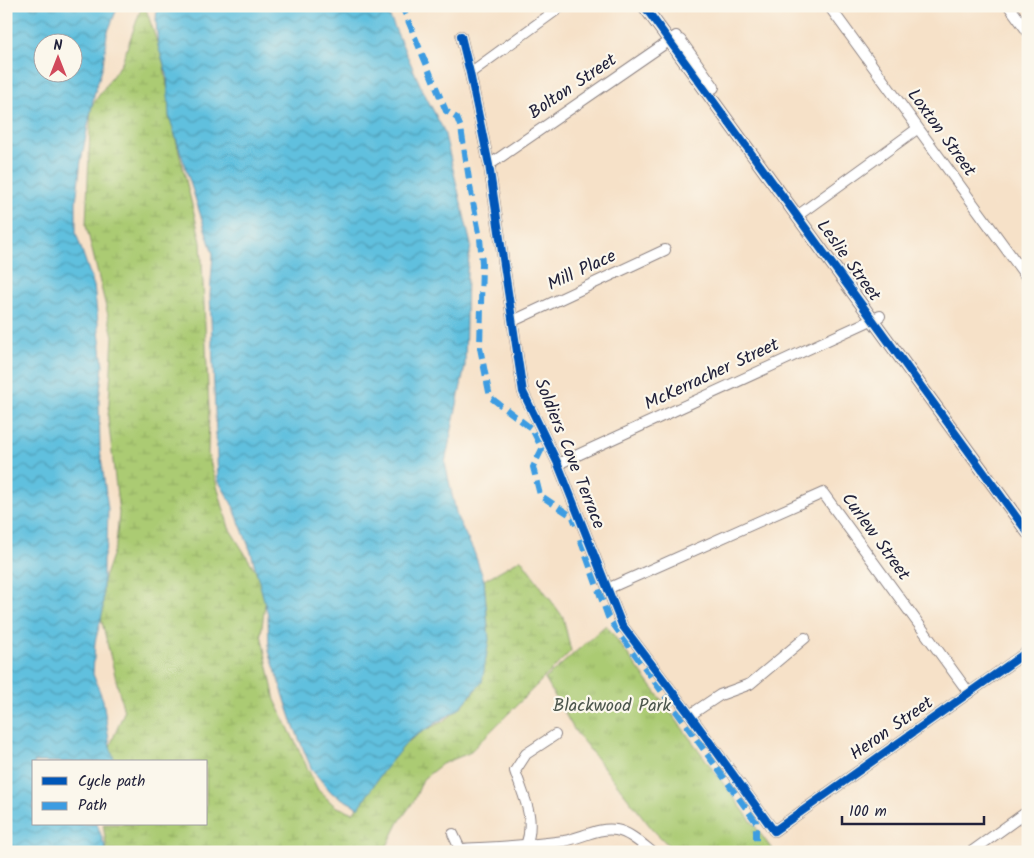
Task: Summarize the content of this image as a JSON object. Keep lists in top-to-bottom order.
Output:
{
  "streets": {
    "street": [
      "Bolton Street",
      "Loxton Street",
      "Leslie Street",
      "Mill Place",
      "McKerracher Street",
      "Soldiers Cove Terrace",
      "Curlew Street",
      "Heron Street"
    ]
  },
  "crossings": [
    ["Bolton Street", "Leslie Street"],
    ["Bolton Street", "Soldiers Cove Terrace"],
    ["Leslie Street", "McKerracher Street"],
    ["Mill Place", "Soldiers Cove Terrace"],
    ["McKerracher Street", "Soldiers Cove Terrace"],
    ["Soldiers Cove Terrace", "Curlew Street"],
    ["Soldiers Cove Terrace", "Heron Street"],
    ["Curlew Street", "Heron Street"]
  ],
  "parks": ["Blackwood Park"],
  "legend": ["Cycle path", "Path"],
  "scale_bar": "100 m",
  "north": "top"
}
